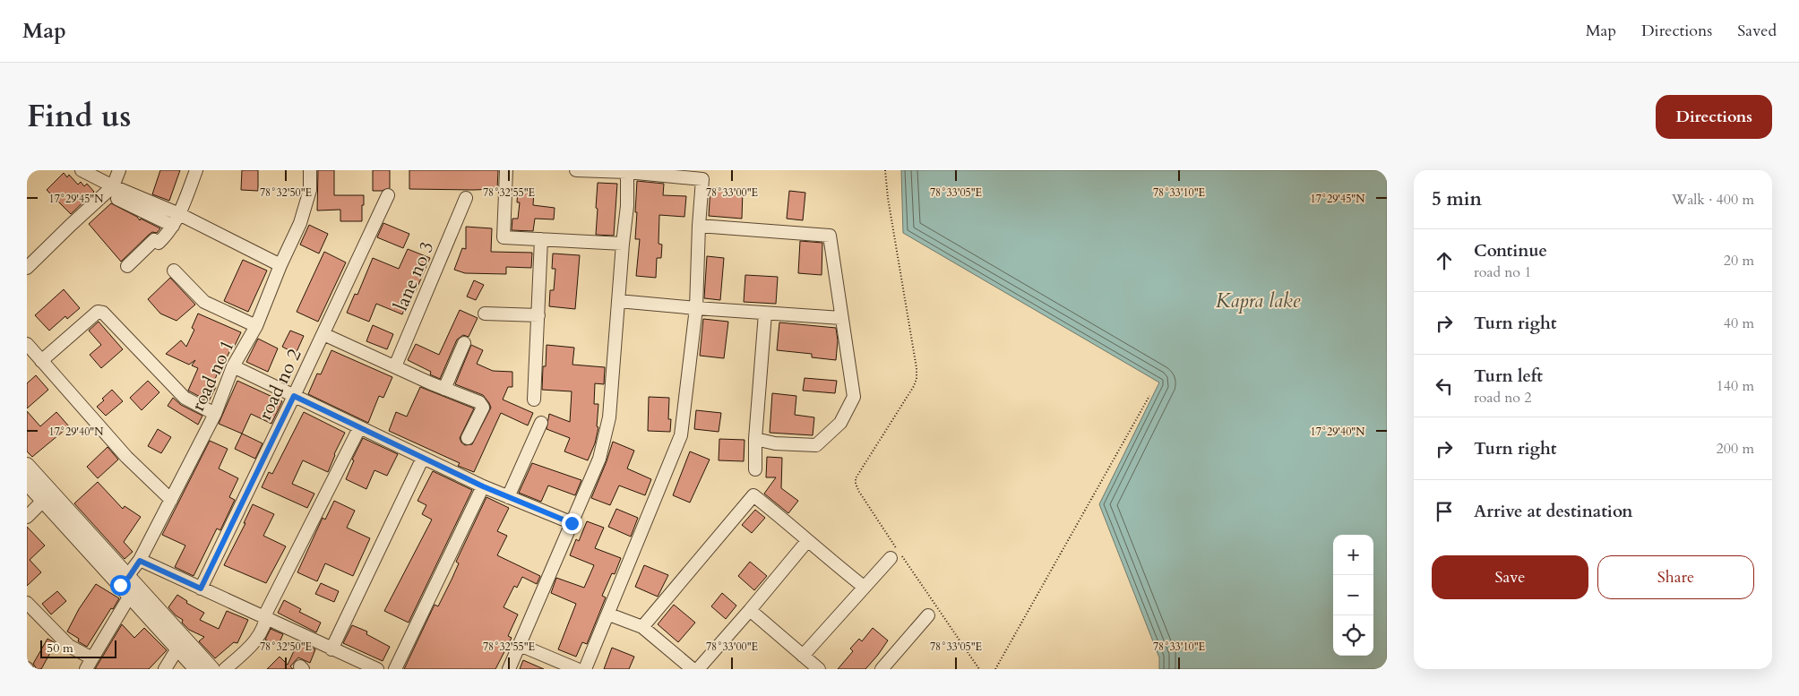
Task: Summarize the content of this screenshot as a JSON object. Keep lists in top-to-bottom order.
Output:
{
  "streets": {
    "street": ["lane no 3", "road no 1", "road no 2"]
  },
  "water": ["Kapra lake"],
  "scale_bar": "50 m",
  "page": {
    "header": "Map",
    "nav": ["Map", "Directions", "Saved"],
    "title": "Find us",
    "buttons": [
      "Directions",
      ["Save", "Share"]
    ],
    "heading": ["5 min", "Walk · 400 m"],
    "list": [
      ["Continue", "road no 1", "20 m"],
      ["Turn right", "40 m"],
      ["Turn left", "road no 2", "140 m"],
      ["Turn right", "200 m"],
      "Arrive at destination"
    ],
    "map_buttons": ["+", "−"],
    "scale": "50 m"
  },
  "coordinates": [
    "78°32'50\"E",
    "78°32'55\"E",
    "78°33'00\"E",
    "78°33'05\"E",
    "78°33'10\"E",
    "17°29'45\"N",
    "17°29'40\"N"
  ]
}
